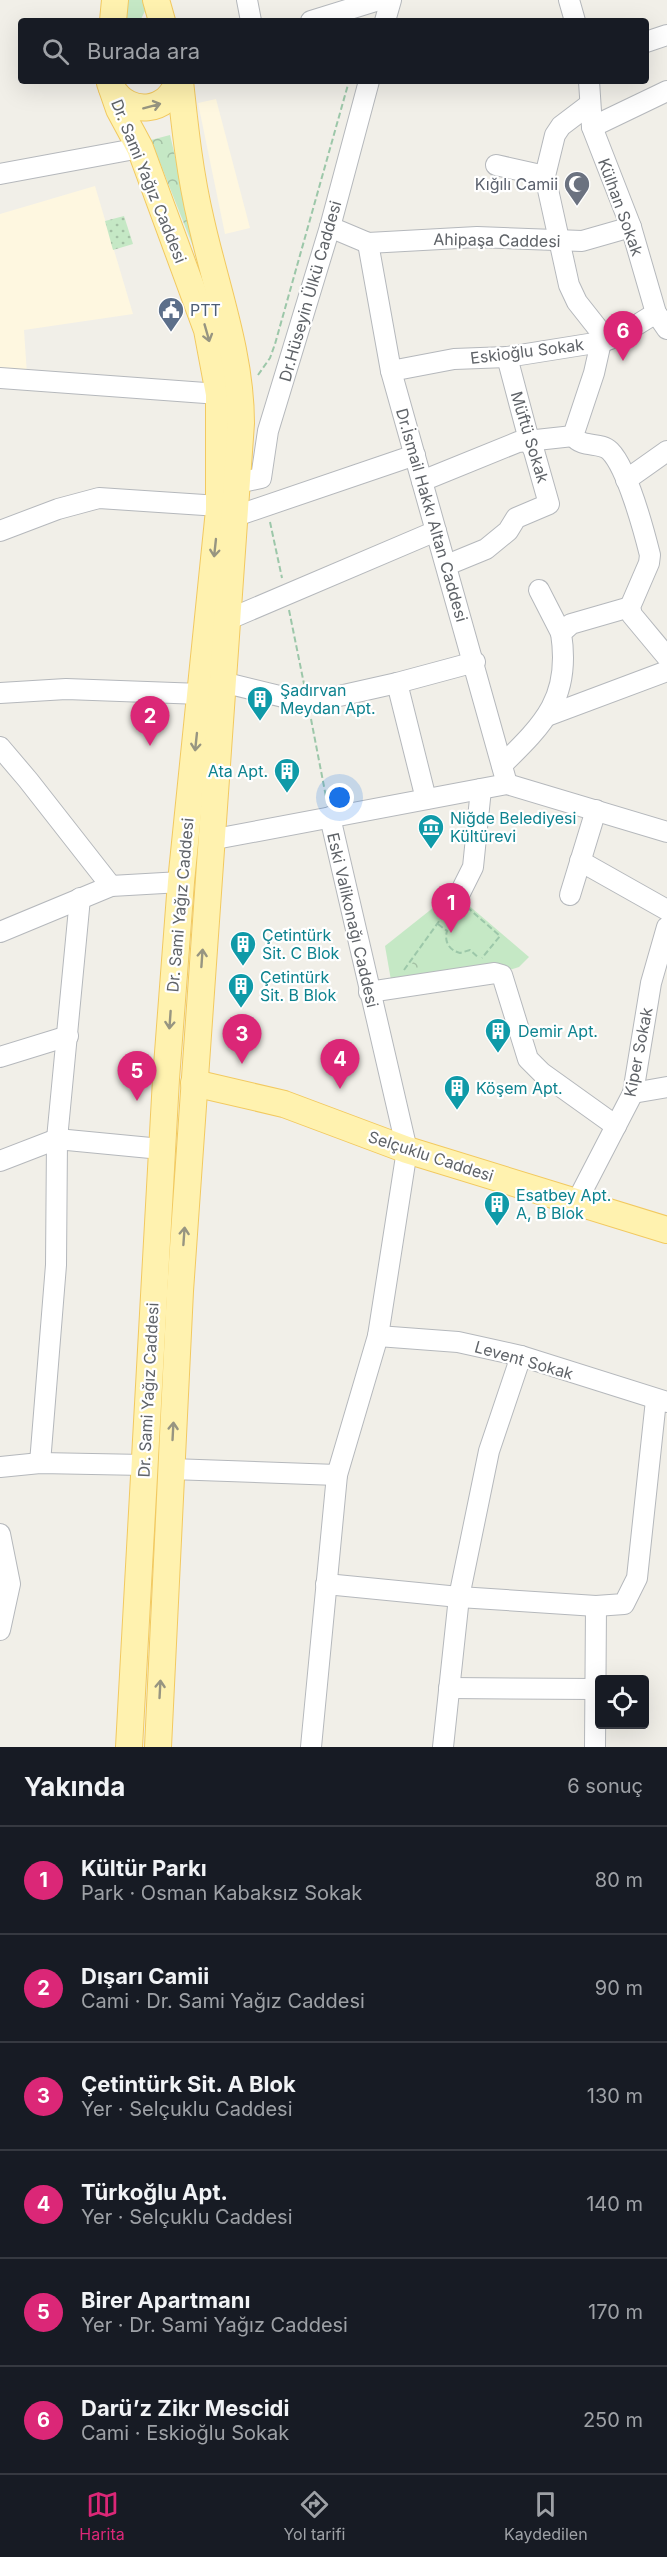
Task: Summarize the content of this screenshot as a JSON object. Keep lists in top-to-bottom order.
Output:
{
  "streets": {
    "main road": ["Dr. Sami Yağız Caddesi", "Selçuklu Caddesi"],
    "street": [
      "Külhan Sokak",
      "Ahipaşa Caddesi",
      "Dr.Hüseyin Ülkü Caddesi",
      "Eskioğlu Sokak",
      "Müftü Sokak",
      "Dr.İsmail Hakkı Altan Caddesi",
      "Eski Valikonağı Caddesi",
      "Kiper Sokak",
      "Levent Sokak"
    ]
  },
  "crossings": [
    ["Dr. Sami Yağız Caddesi", "Dr.Hüseyin Ülkü Caddesi"],
    ["Dr. Sami Yağız Caddesi", "Selçuklu Caddesi"],
    ["Külhan Sokak", "Ahipaşa Caddesi"],
    ["Külhan Sokak", "Eskioğlu Sokak"],
    ["Ahipaşa Caddesi", "Dr.Hüseyin Ülkü Caddesi"],
    ["Ahipaşa Caddesi", "Dr.İsmail Hakkı Altan Caddesi"],
    ["Eskioğlu Sokak", "Müftü Sokak"],
    ["Eskioğlu Sokak", "Dr.İsmail Hakkı Altan Caddesi"],
    ["Müftü Sokak", "Dr.İsmail Hakkı Altan Caddesi"],
    ["Eski Valikonağı Caddesi", "Selçuklu Caddesi"],
    ["Kiper Sokak", "Selçuklu Caddesi"]
  ],
  "places": {
    "mosque": ["Kığılı Camii"],
    "public building": ["PTT"],
    "building": [
      "Şadırvan Meydan Apt.",
      "Ata Apt.",
      "Çetintürk Sit. C Blok",
      "Çetintürk Sit. B Blok",
      "Demir Apt.",
      "Köşem Apt.",
      "Esatbey Apt. A, B Blok"
    ],
    "museum": ["Niğde Belediyesi Kültürevi"]
  },
  "page": {
    "search": "Burada ara",
    "pins": [
      "6",
      "2",
      "1",
      "3",
      "4",
      "5"
    ],
    "heading": ["Yakında", "6 sonuç"],
    "list": [
      {
        "mark": "1",
        "name": "Kültür Parkı",
        "note": "Park · Osman Kabaksız Sokak",
        "value": "80 m"
      },
      {
        "mark": "2",
        "name": "Dışarı Camii",
        "note": "Cami · Dr. Sami Yağız Caddesi",
        "value": "90 m"
      },
      {
        "mark": "3",
        "name": "Çetintürk Sit. A Blok",
        "note": "Yer · Selçuklu Caddesi",
        "value": "130 m"
      },
      {
        "mark": "4",
        "name": "Türkoğlu Apt.",
        "note": "Yer · Selçuklu Caddesi",
        "value": "140 m"
      },
      {
        "mark": "5",
        "name": "Birer Apartmanı",
        "note": "Yer · Dr. Sami Yağız Caddesi",
        "value": "170 m"
      },
      {
        "mark": "6",
        "name": "Darü’z Zikr Mescidi",
        "note": "Cami · Eskioğlu Sokak",
        "value": "250 m"
      }
    ],
    "nav": ["Harita", "Yol tarifi", "Kaydedilen"]
  }
}
